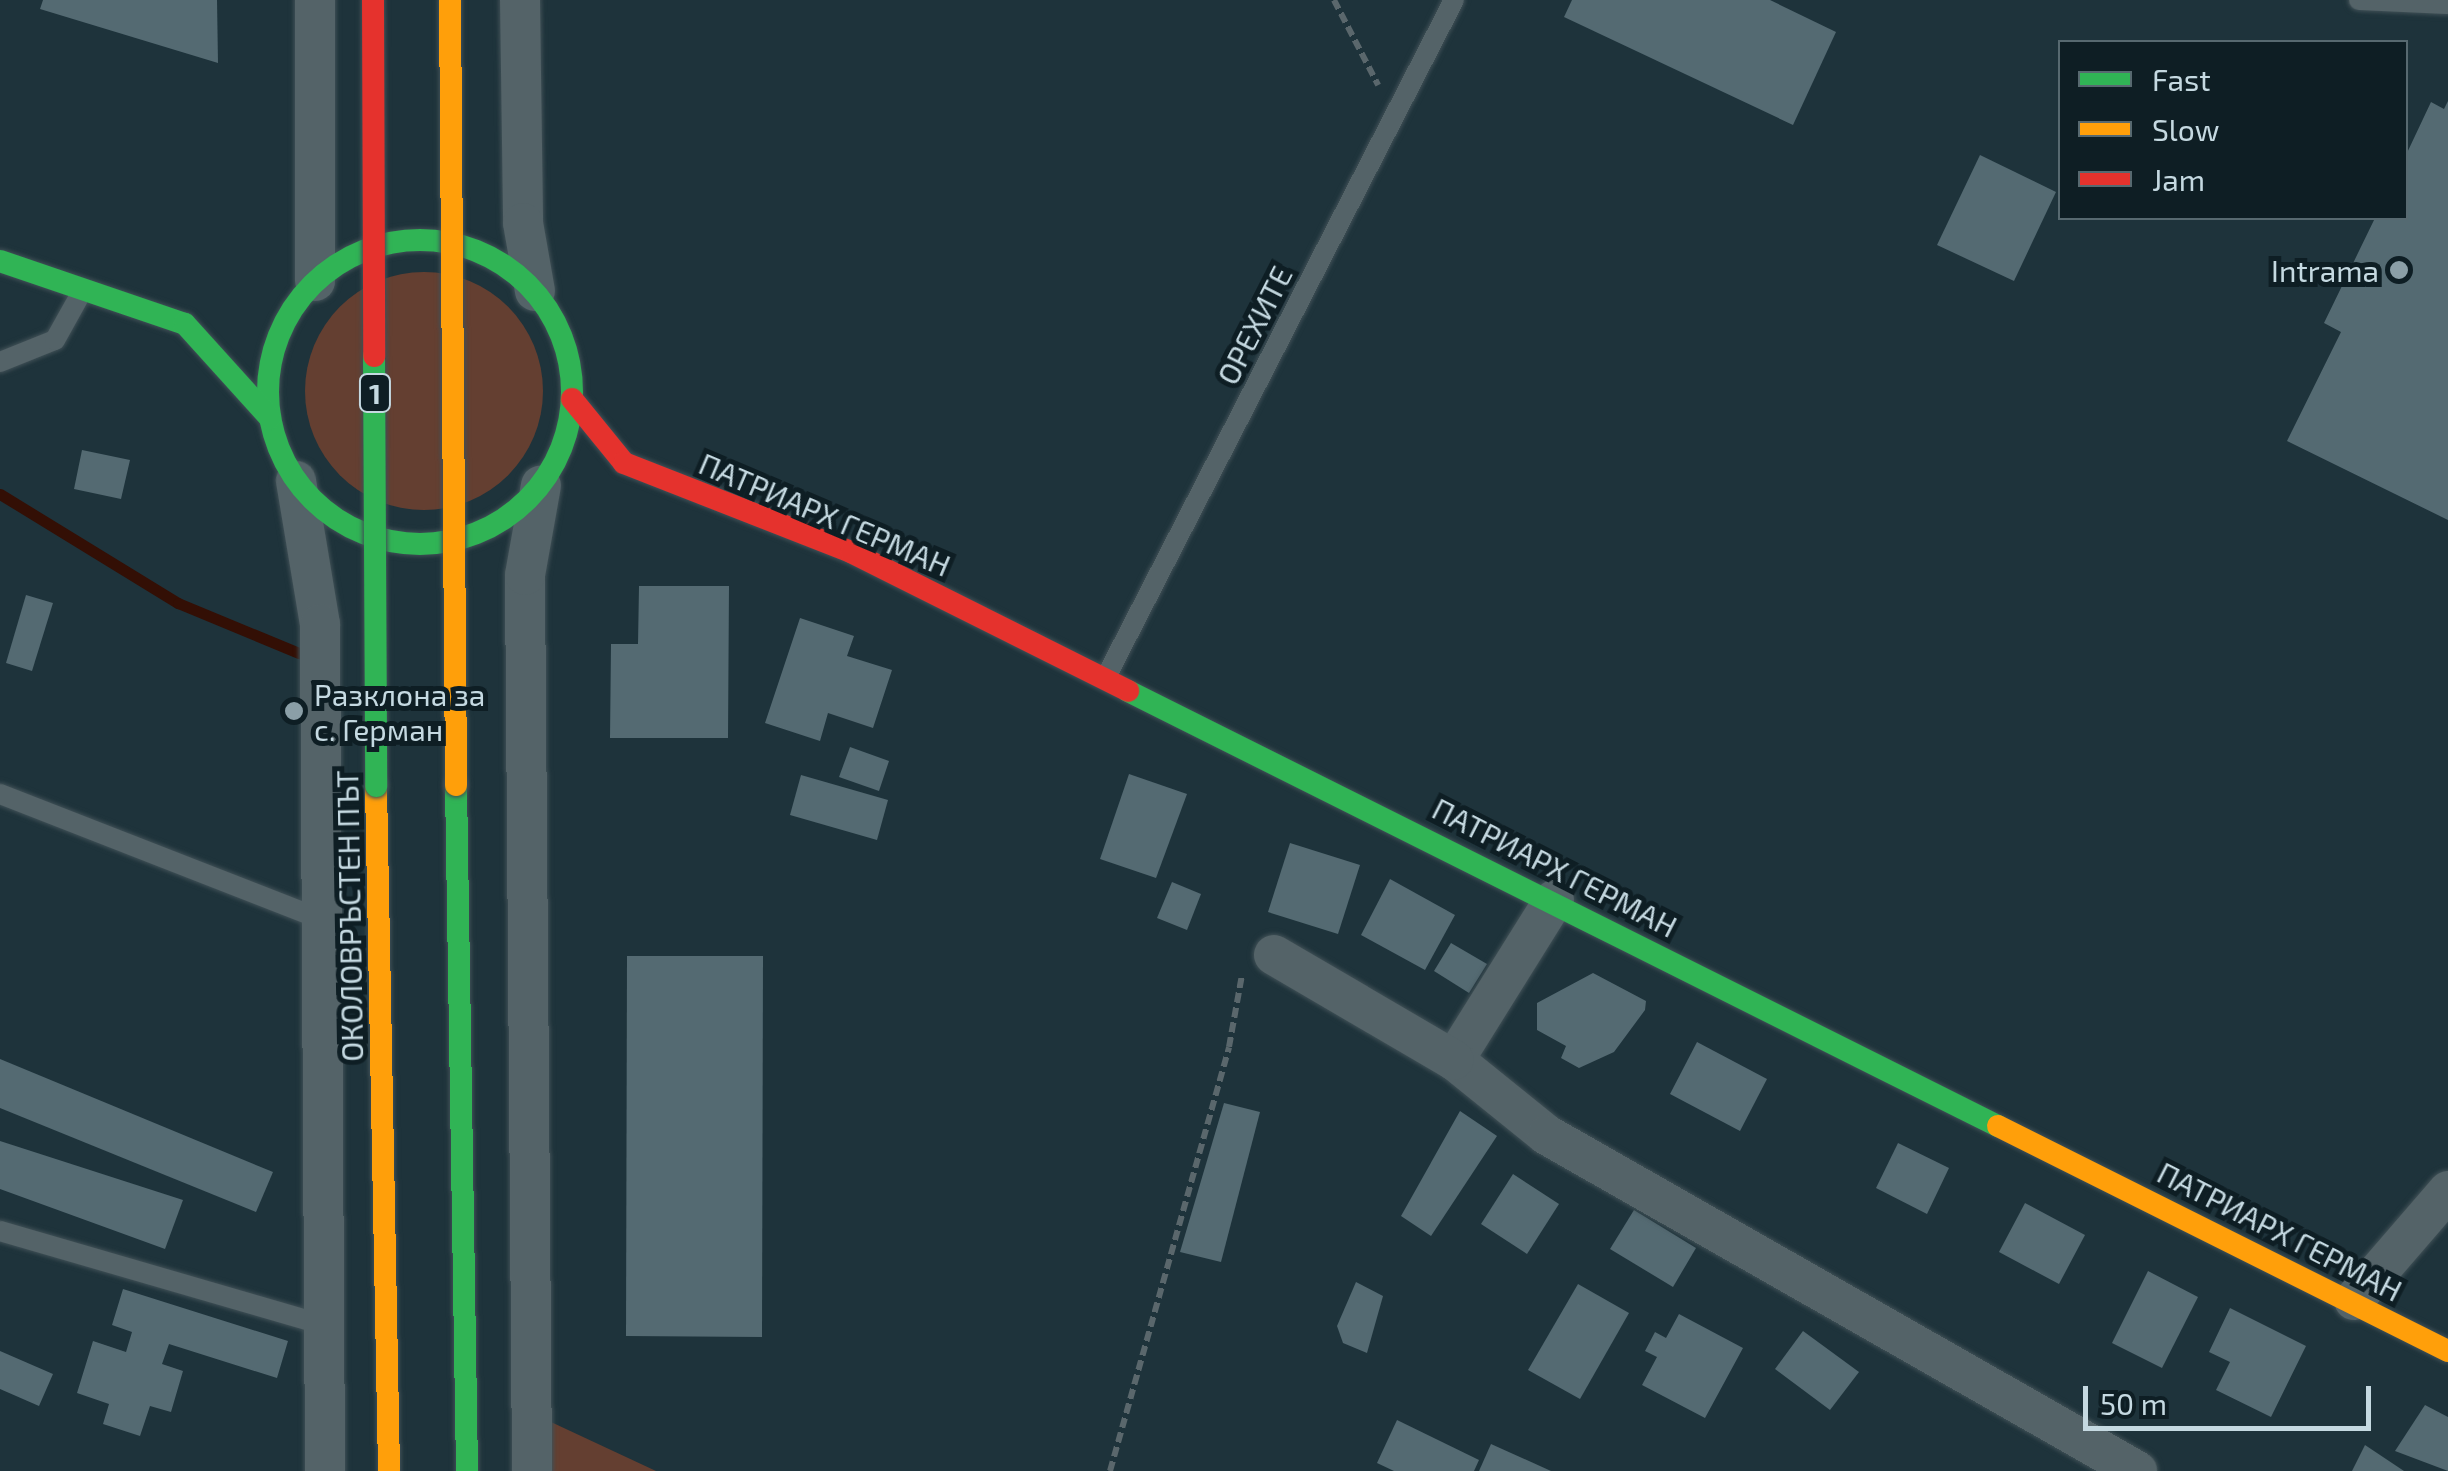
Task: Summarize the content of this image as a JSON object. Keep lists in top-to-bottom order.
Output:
{
  "streets": {
    "main road": ["1", "ПАТРИАРХ ГЕРМАН", "ОКОЛОВРЪСТЕН ПЪТ"],
    "lane": ["ОРЕХИТЕ"]
  },
  "crossings": [
    ["ОРЕХИТЕ", "ПАТРИАРХ ГЕРМАН"]
  ],
  "places": ["Intrama", "Разклона за с. Герман"],
  "legend": ["Fast", "Slow", "Jam"],
  "scale_bar": "50 m"
}
